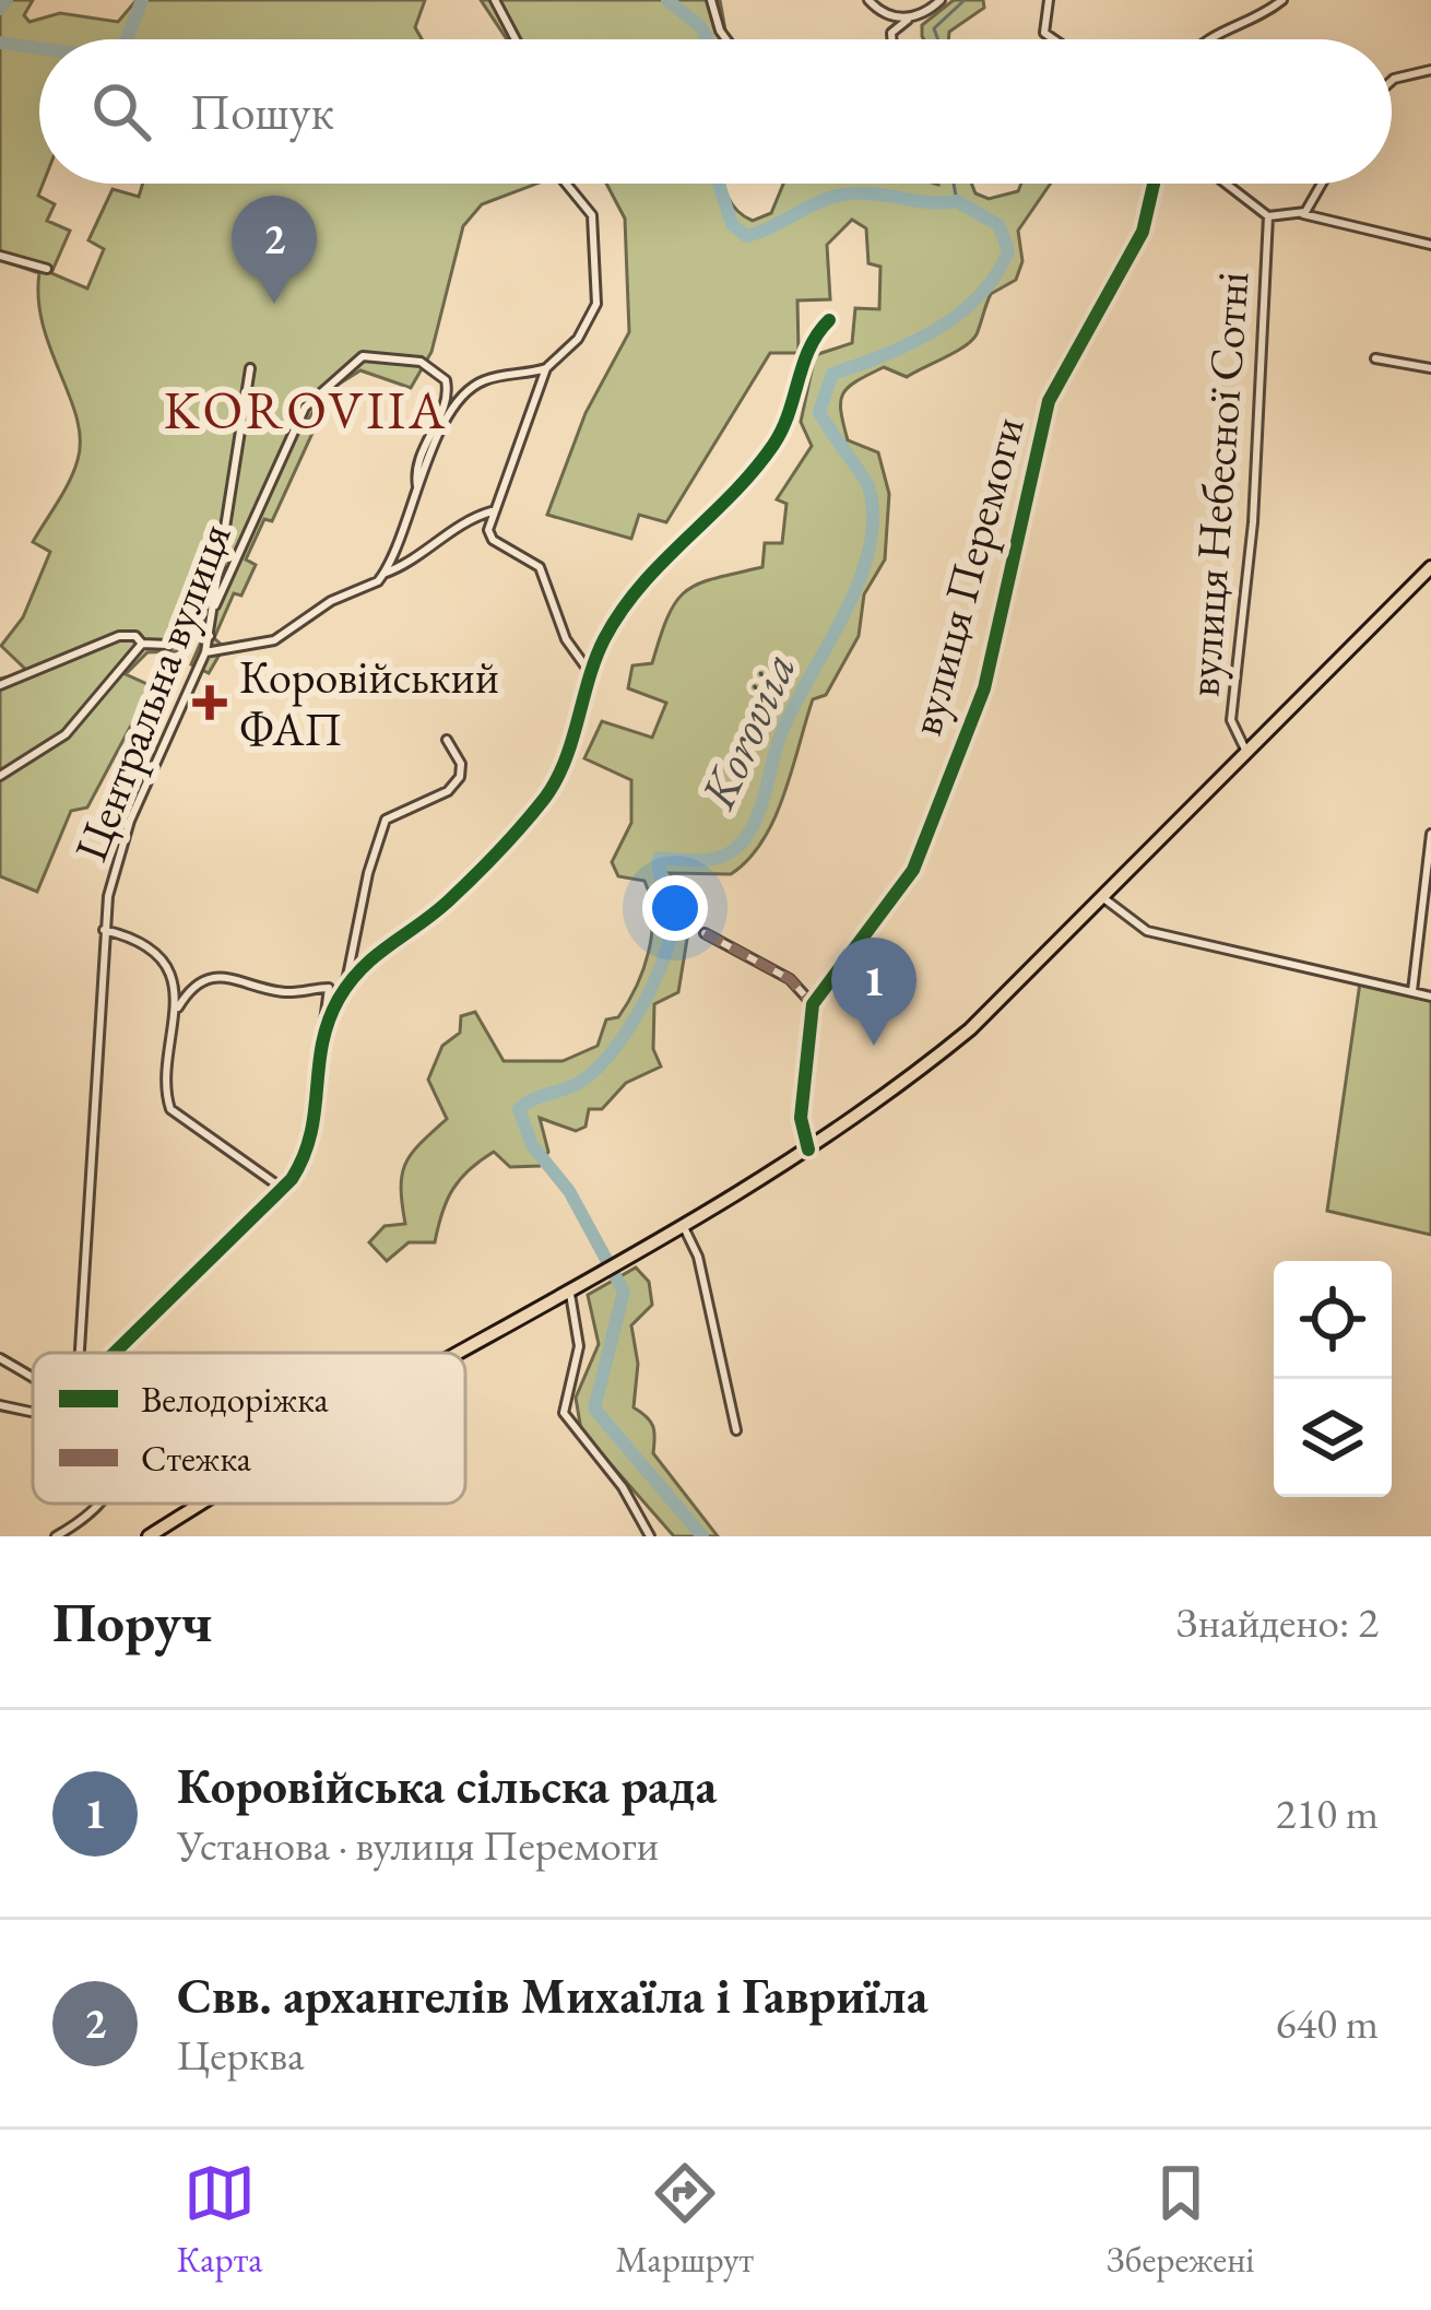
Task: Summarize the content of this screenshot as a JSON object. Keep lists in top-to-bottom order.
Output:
{
  "streets": {
    "street": ["вулиця Небесної Сотні", "вулиця Перемоги", "Центральна вулиця"]
  },
  "districts": ["KOROVIIA"],
  "water": ["Koroviia"],
  "places": {
    "health": ["Коровійський ФАП"]
  },
  "legend": ["Велодоріжка", "Стежка"],
  "page": {
    "search": "Пошук",
    "pins": ["2", "1"],
    "heading": ["Поруч", "Знайдено: 2"],
    "list": [
      {
        "mark": "1",
        "name": "Коровійська сільска рада",
        "note": "Установа · вулиця Перемоги",
        "value": "210 m"
      },
      {
        "mark": "2",
        "name": "Свв. архангелів Михаїла і Гавриїла",
        "note": "Церква",
        "value": "640 m"
      }
    ],
    "nav": ["Карта", "Маршрут", "Збережені"]
  }
}
